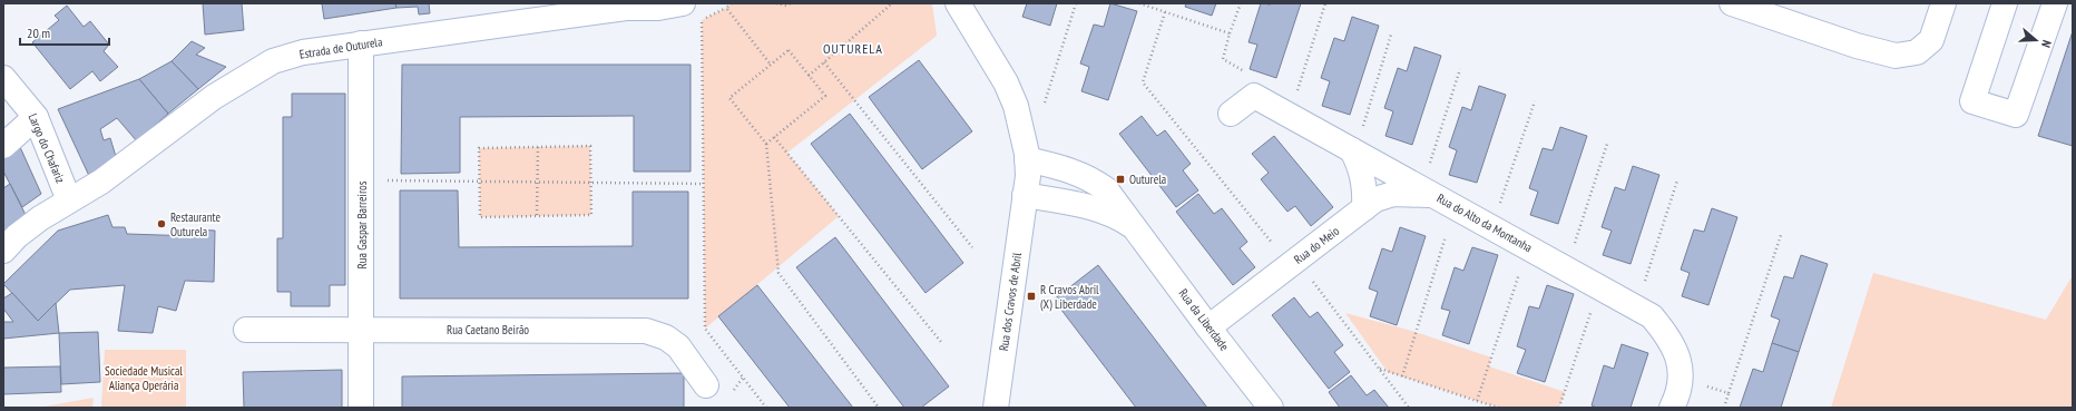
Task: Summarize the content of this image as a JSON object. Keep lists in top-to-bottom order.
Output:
{
  "streets": {
    "street": [
      "Estrada de Outurela",
      "Largo do Chafariz",
      "Rua do Alto da Montanha",
      "Rua Gaspar Barreiros",
      "Rua do Meio",
      "Rua dos Cravos de Abril",
      "Rua da Liberdade",
      "Rua Caetano Beirão"
    ]
  },
  "crossings": [
    ["Estrada de Outurela", "Largo do Chafariz"],
    ["Estrada de Outurela", "Rua Gaspar Barreiros"],
    ["Rua do Alto da Montanha", "Rua do Meio"],
    ["Rua Gaspar Barreiros", "Rua Caetano Beirão"],
    ["Rua do Meio", "Rua da Liberdade"],
    ["Rua dos Cravos de Abril", "Rua da Liberdade"]
  ],
  "districts": ["OUTURELA"],
  "parks": ["Sociedade Musical Aliança Operária"],
  "places": {
    "transit": ["Outurela", "R Cravos Abril (X) Liberdade"],
    "other": ["Restaurante Outurela"]
  },
  "scale_bar": "20 m",
  "north": "right"
}
